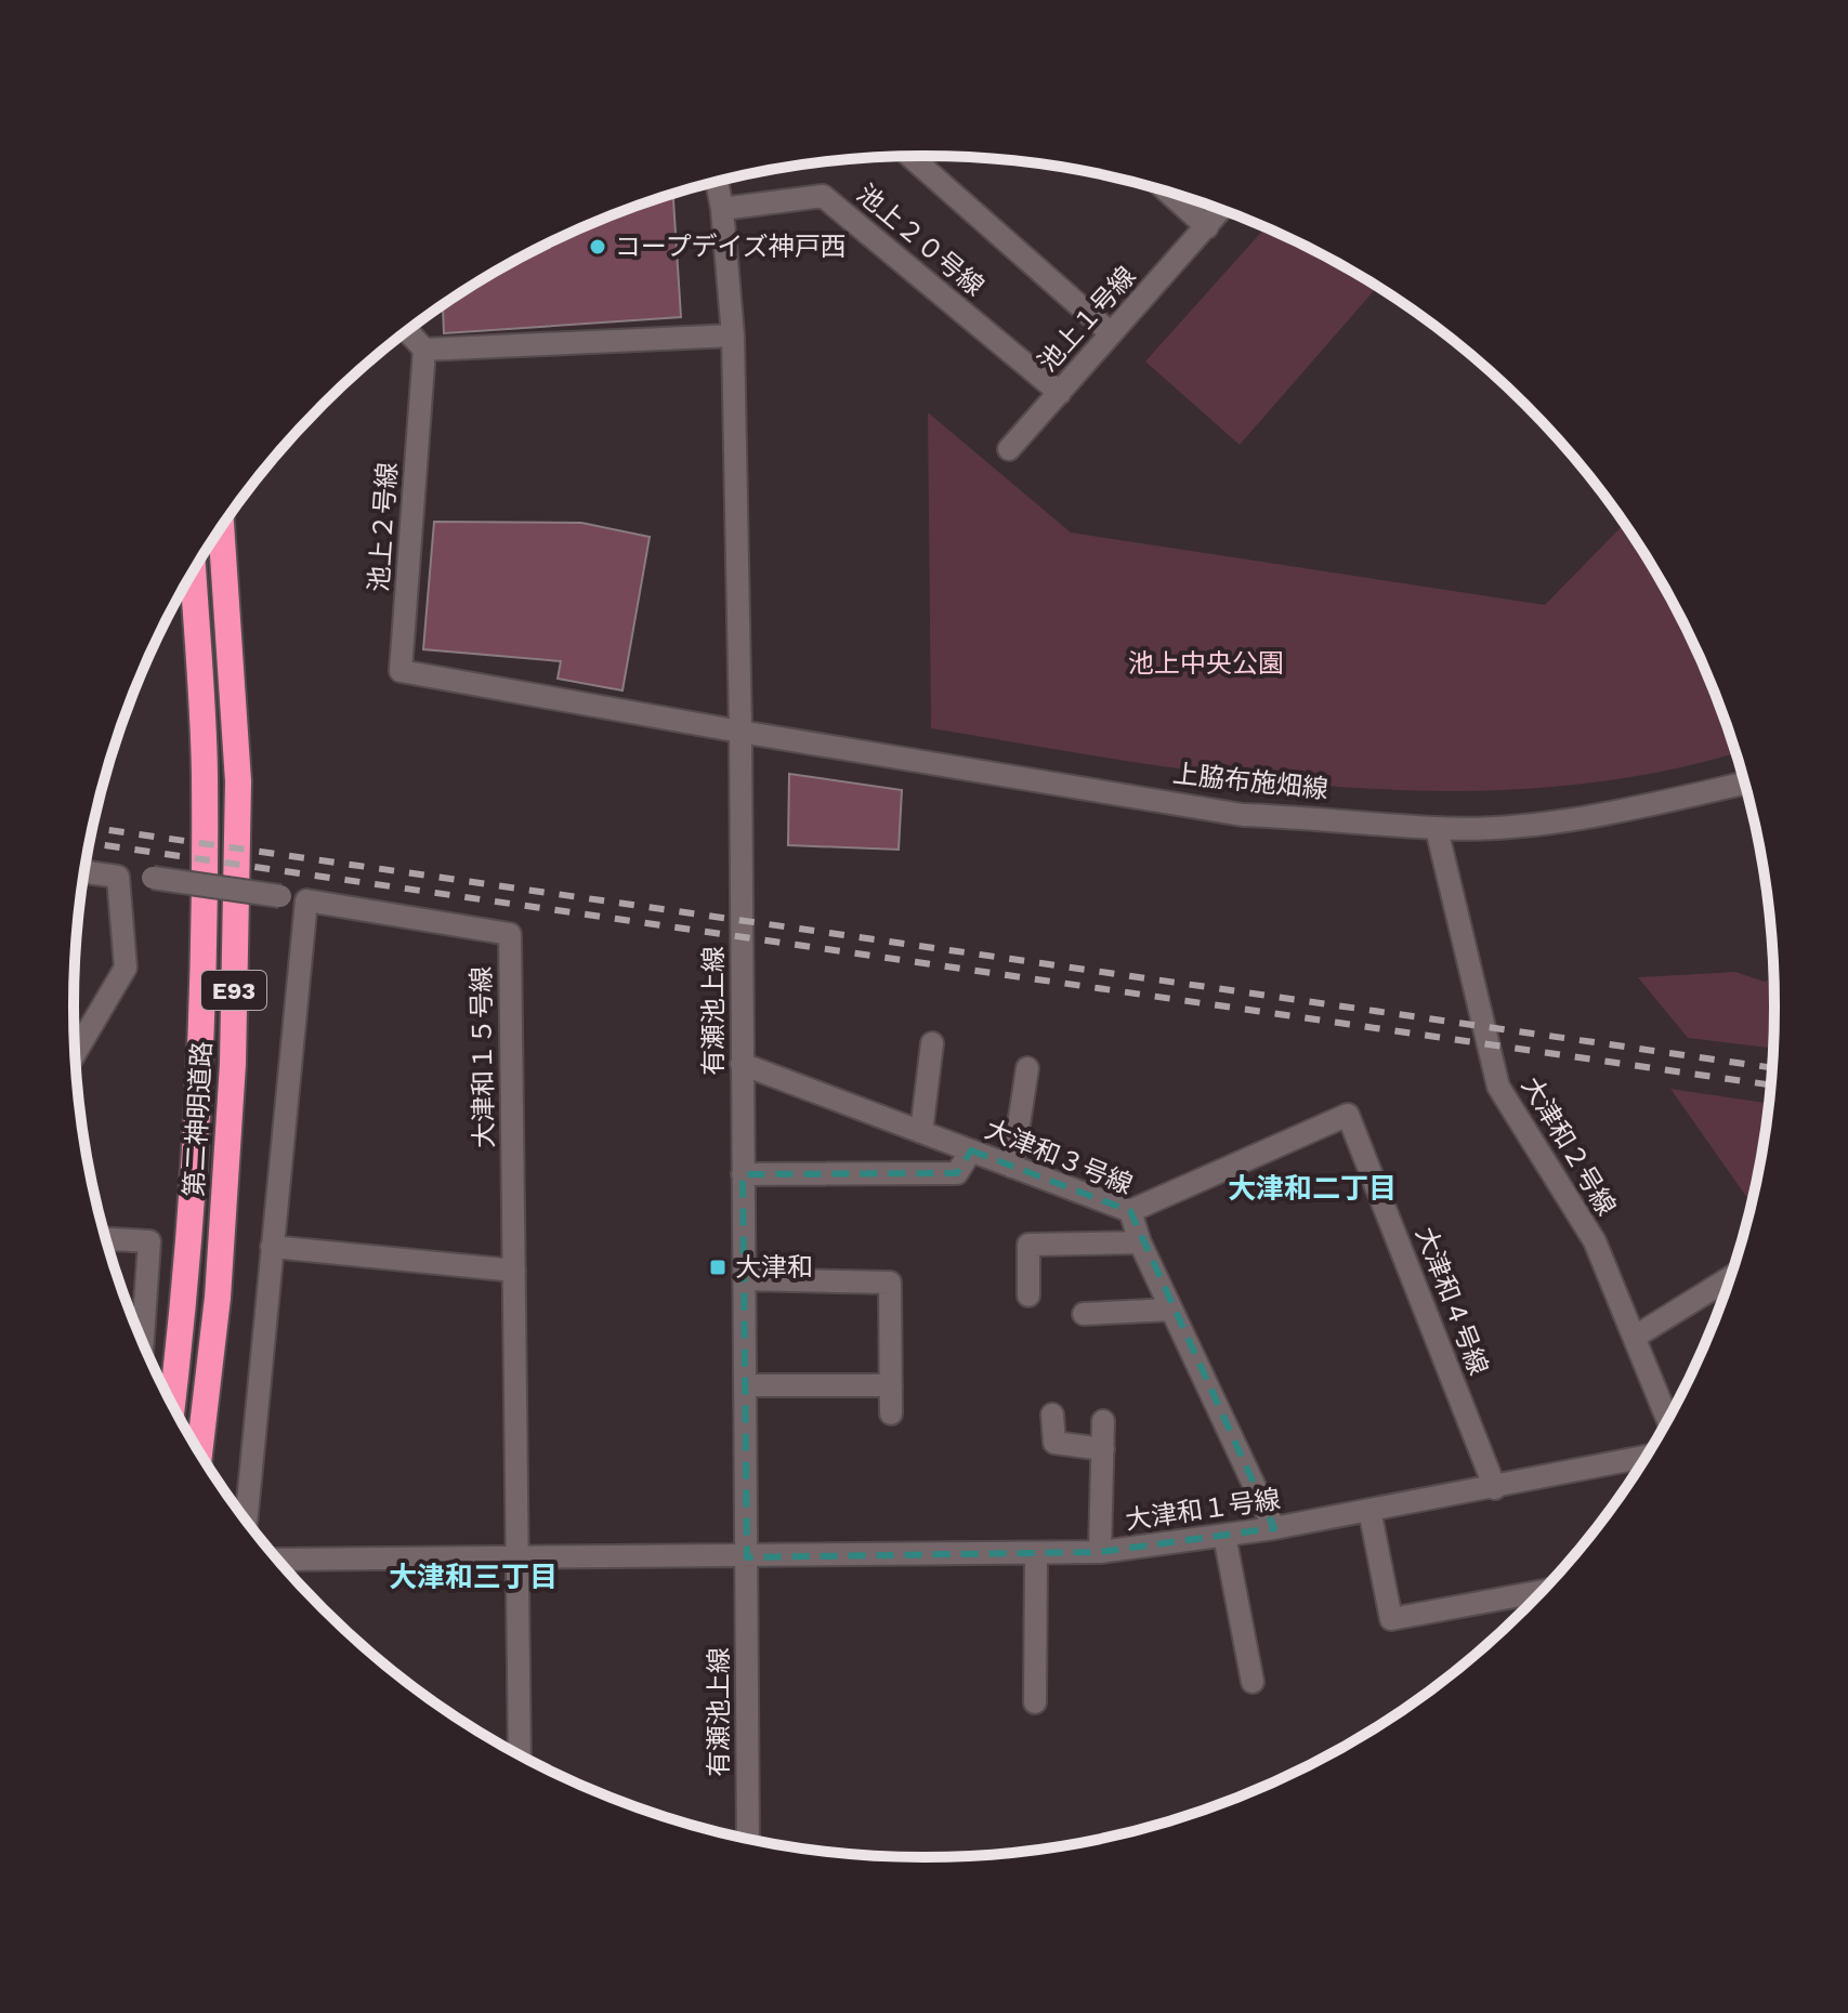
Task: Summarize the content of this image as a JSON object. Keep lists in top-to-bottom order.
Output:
{
  "streets": {
    "highway": ["E93", "第二神明道路"],
    "street": [
      "池上２０号線",
      "池上１号線",
      "池上２号線",
      "上脇布施畑線",
      "有瀬池上線",
      "大津和１５号線",
      "大津和２号線",
      "大津和３号線",
      "大津和４号線",
      "大津和１号線"
    ]
  },
  "crossings": [
    ["池上２０号線", "池上１号線"],
    ["池上２０号線", "有瀬池上線"],
    ["池上２号線", "上脇布施畑線"],
    ["池上２号線", "有瀬池上線"],
    ["上脇布施畑線", "有瀬池上線"],
    ["上脇布施畑線", "大津和２号線"],
    ["有瀬池上線", "大津和３号線"],
    ["有瀬池上線", "大津和１号線"],
    ["大津和３号線", "大津和４号線"],
    ["大津和３号線", "大津和１号線"],
    ["大津和４号線", "大津和１号線"]
  ],
  "districts": ["大津和二丁目", "大津和三丁目"],
  "parks": ["池上中央公園"],
  "places": {
    "other": ["コープデイズ神戸西"],
    "transit": ["大津和"]
  }
}
